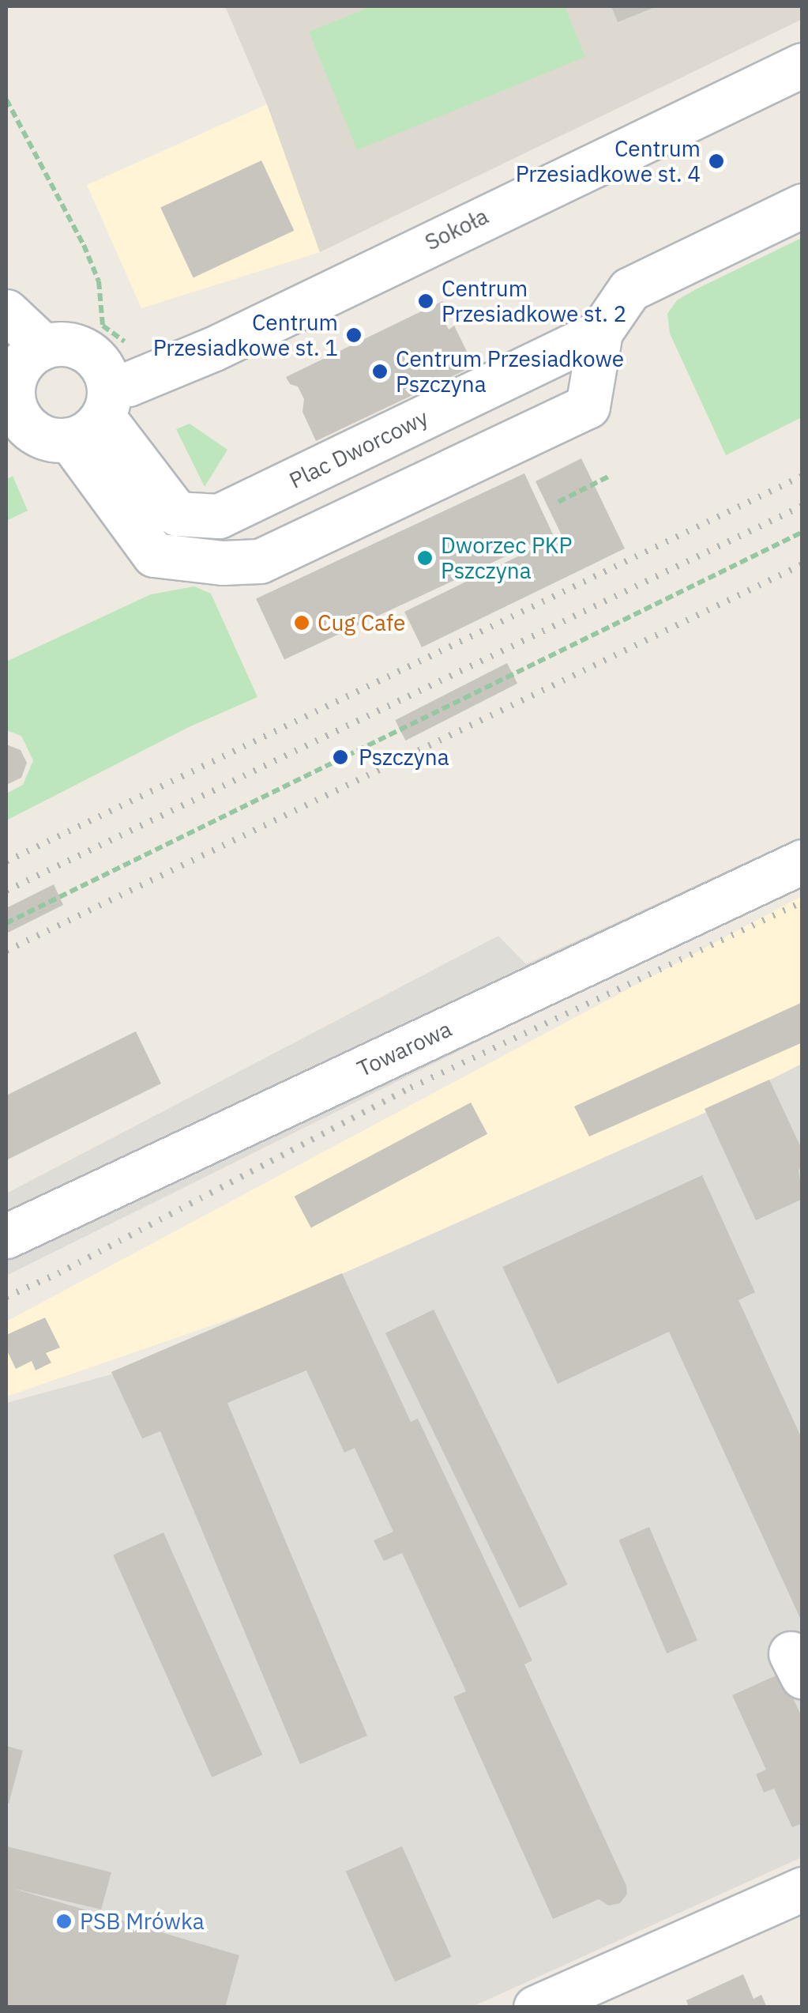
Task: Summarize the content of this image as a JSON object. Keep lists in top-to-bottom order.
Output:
{
  "streets": {
    "street": ["Sokoła", "Plac Dworcowy", "Towarowa"]
  },
  "crossings": [
    ["Sokoła", "Plac Dworcowy"]
  ],
  "places": [
    "Centrum Przesiadkowe st. 4",
    "Centrum Przesiadkowe st. 2",
    "Centrum Przesiadkowe st. 1",
    "Centrum Przesiadkowe Pszczyna",
    "Dworzec PKP Pszczyna",
    "Cug Cafe",
    "Pszczyna",
    "PSB Mrówka"
  ]
}
